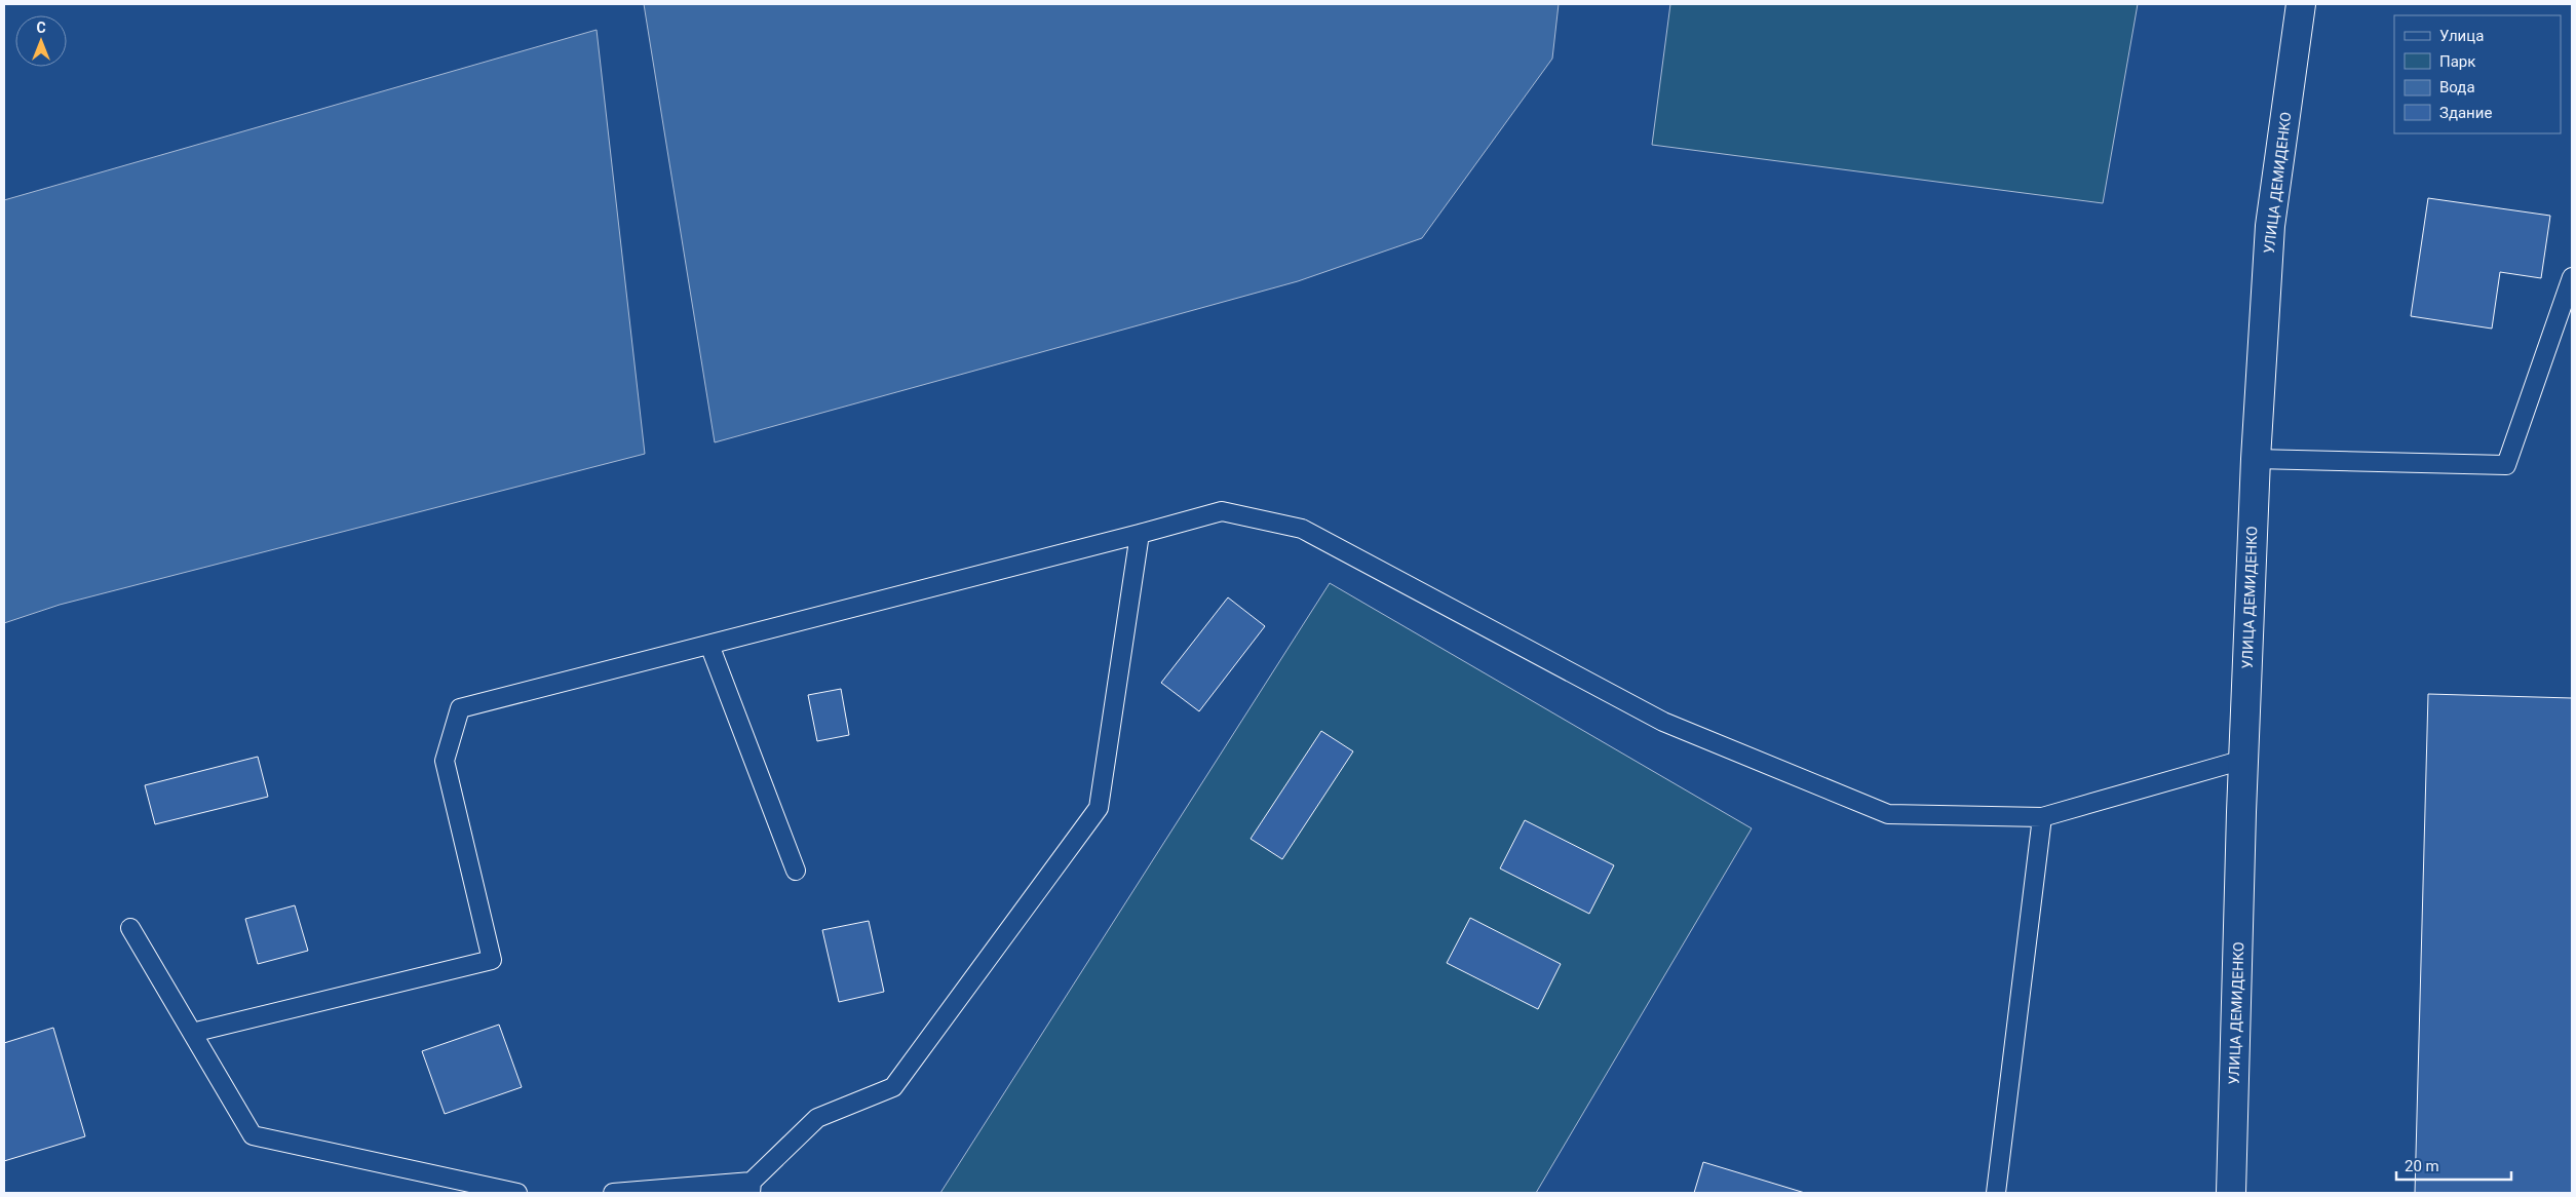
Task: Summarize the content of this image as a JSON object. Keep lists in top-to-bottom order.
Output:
{
  "streets": {
    "main road": ["УЛИЦА ДЕМИДЕНКО"]
  },
  "legend": [
    "Улица",
    "Парк",
    "Вода",
    "Здание"
  ],
  "scale_bar": "20 m",
  "north": "top"
}
